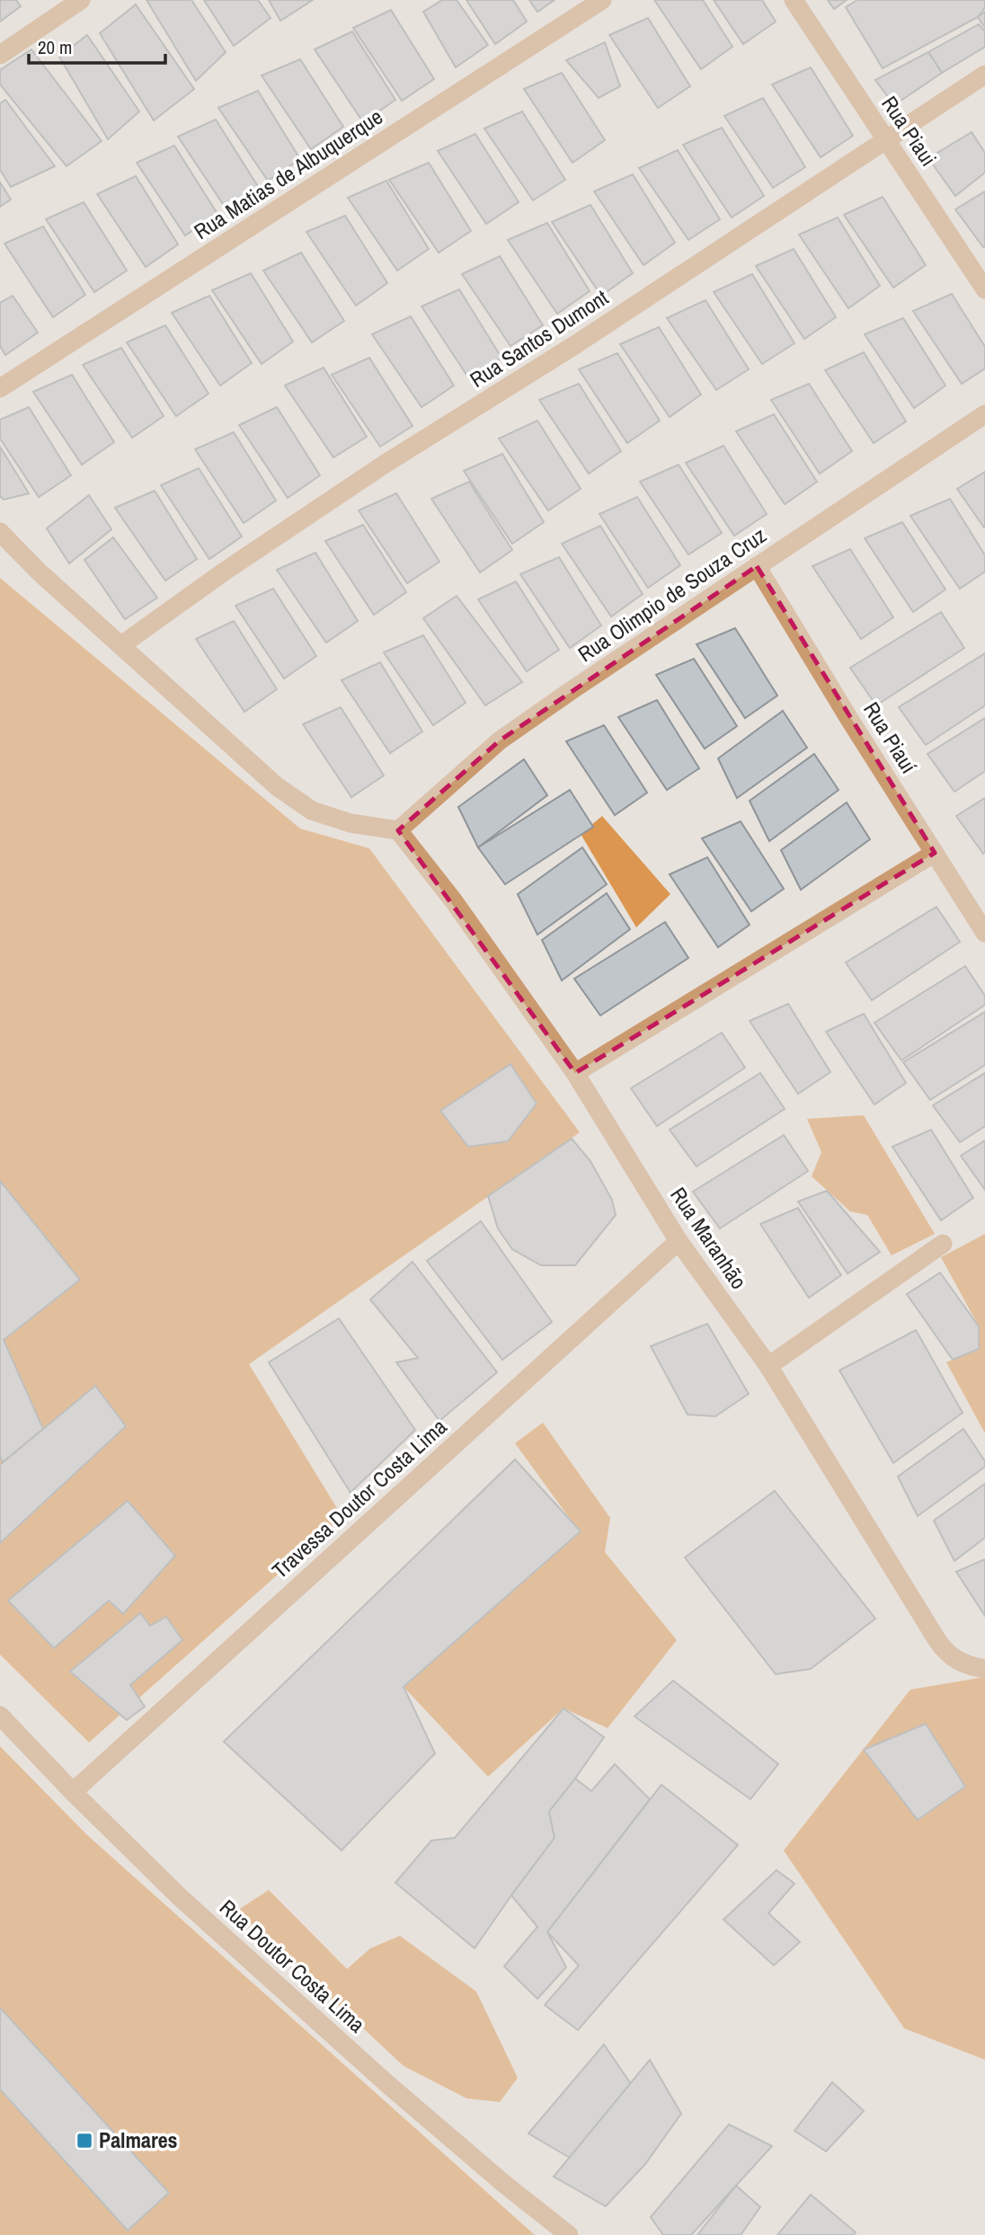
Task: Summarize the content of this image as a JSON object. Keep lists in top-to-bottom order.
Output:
{
  "streets": {
    "street": [
      "Rua Piaui",
      "Rua Matias de Albuquerque",
      "Rua Santos Dumont",
      "Rua Olimpio de Souza Cruz",
      "Rua Piauí",
      "Rua Maranhão",
      "Travessa Doutor Costa Lima",
      "Rua Doutor Costa Lima"
    ]
  },
  "crossings": [
    ["Rua Piaui", "Rua Santos Dumont"],
    ["Rua Olimpio de Souza Cruz", "Rua Piauí"],
    ["Rua Olimpio de Souza Cruz", "Rua Maranhão"],
    ["Rua Maranhão", "Travessa Doutor Costa Lima"],
    ["Travessa Doutor Costa Lima", "Rua Doutor Costa Lima"]
  ],
  "places": {
    "transit": ["Palmares"]
  },
  "scale_bar": "20 m"
}
